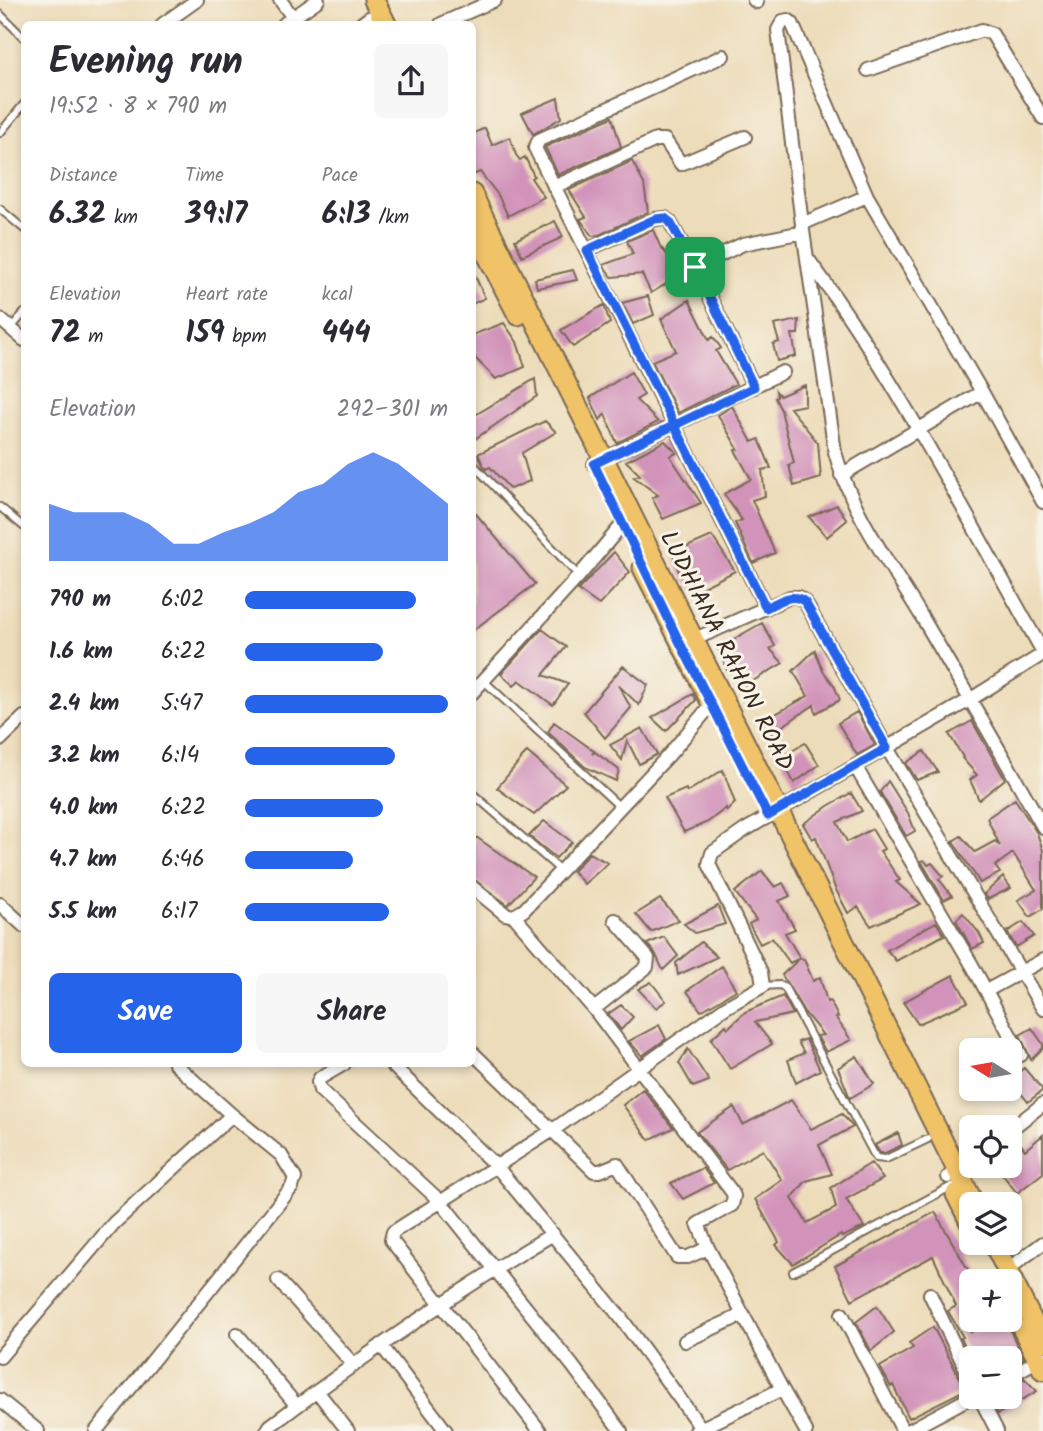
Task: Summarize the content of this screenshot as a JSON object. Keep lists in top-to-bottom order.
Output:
{
  "streets": {
    "main road": ["LUDHIANA RAHON ROAD"]
  },
  "north": "left",
  "page": {
    "heading": ["Evening run", "19:52 · 8 × 790 m"],
    "stats": [
      ["Distance", "6.32 km"],
      ["Time", "39:17"],
      ["Pace", "6:13 /km"],
      ["Elevation", "72 m"],
      ["Heart rate", "159 bpm"],
      ["kcal", "444"]
    ],
    "chart": ["Elevation", "292–301 m"],
    "list": [
      {
        "name": "790 m",
        "note": "6:02"
      },
      {
        "name": "1.6 km",
        "note": "6:22"
      },
      {
        "name": "2.4 km",
        "note": "5:47"
      },
      {
        "name": "3.2 km",
        "note": "6:14"
      },
      {
        "name": "4.0 km",
        "note": "6:22"
      },
      {
        "name": "4.7 km",
        "note": "6:46"
      },
      {
        "name": "5.5 km",
        "note": "6:17"
      }
    ],
    "buttons": ["Save", "Share"],
    "map_buttons": ["+", "−"]
  }
}
